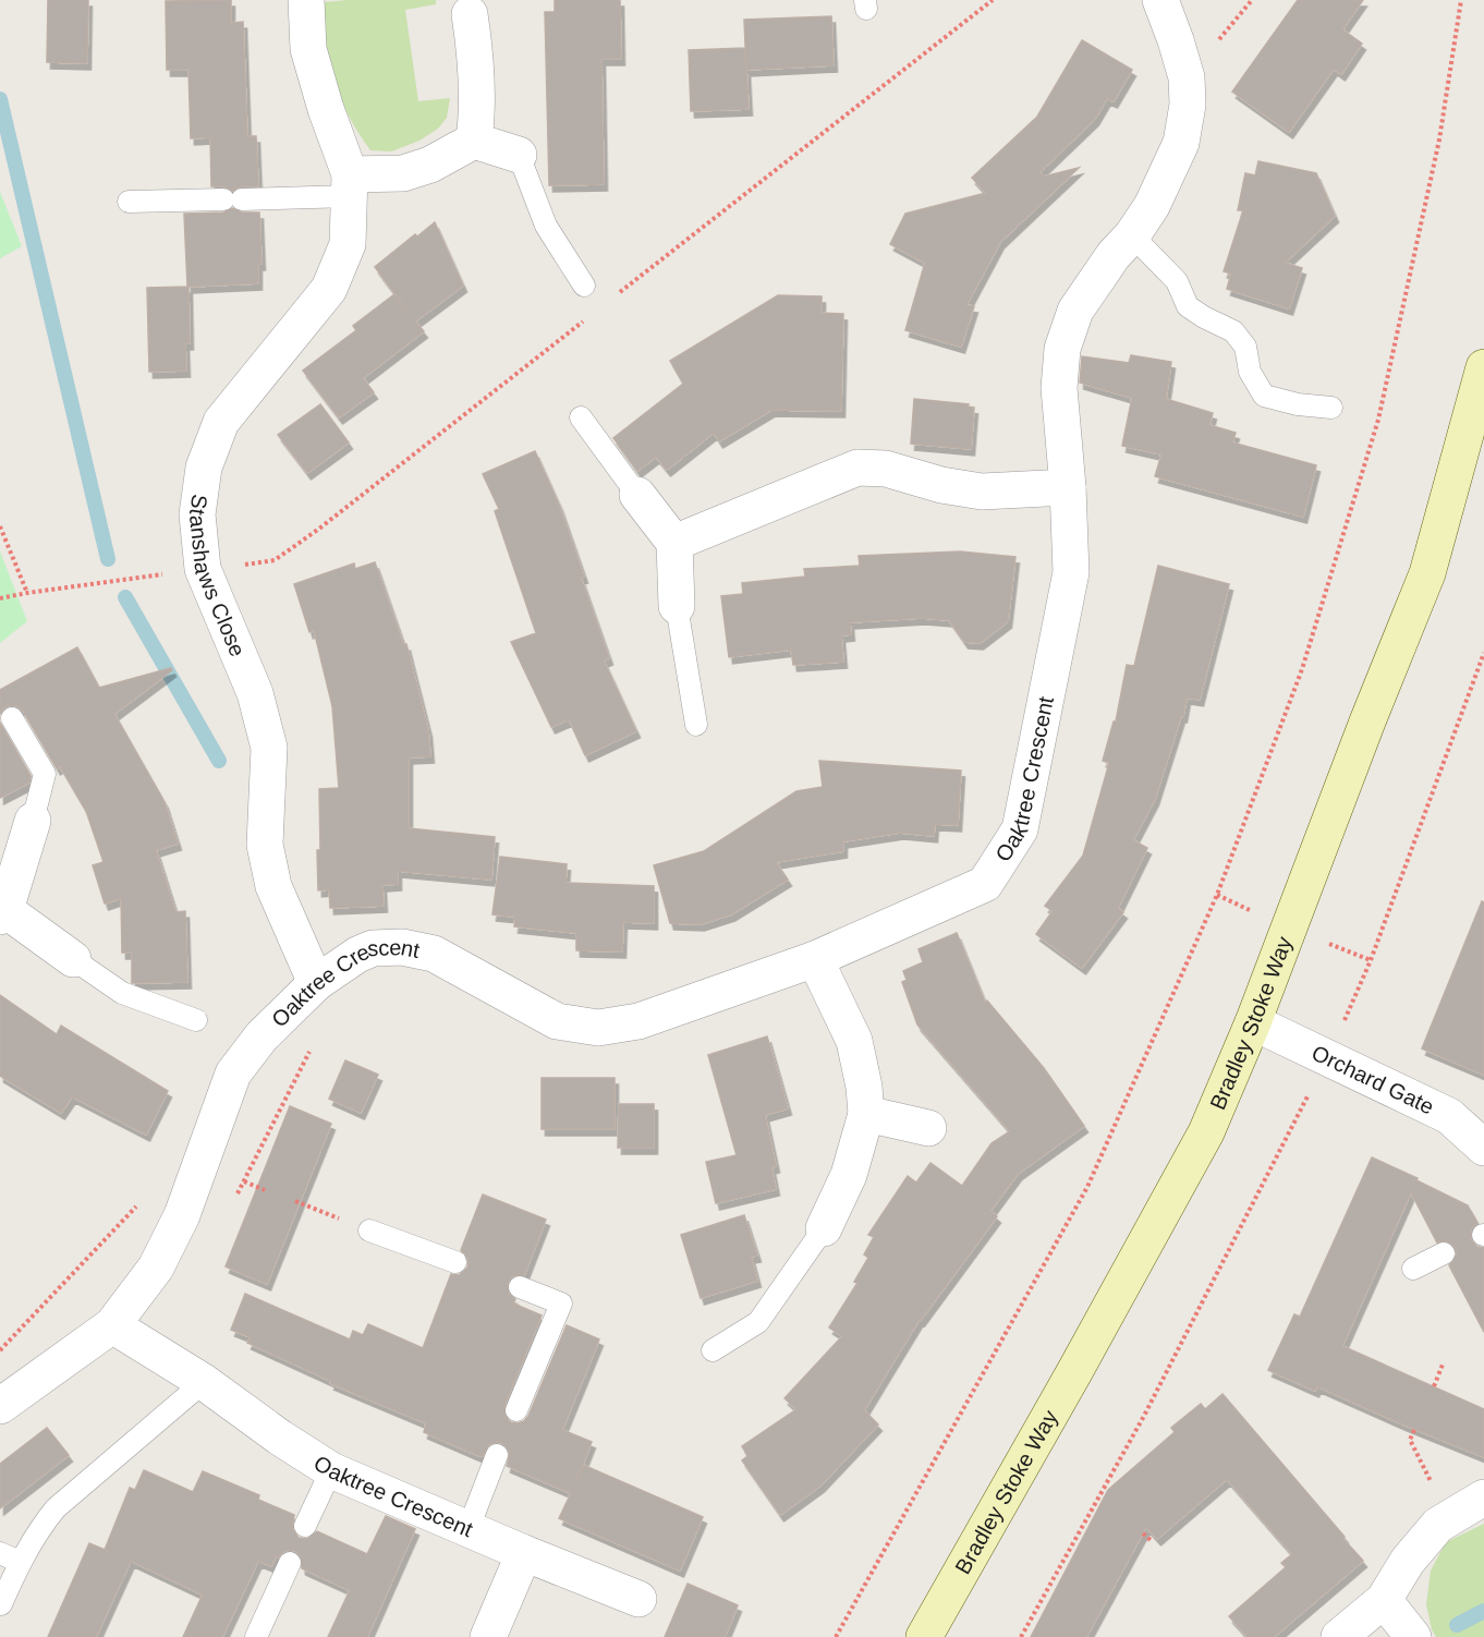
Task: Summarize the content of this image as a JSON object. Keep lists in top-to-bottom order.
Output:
{
  "streets": {
    "street": [
      "Stanshaws Close",
      "Oaktree Crescent",
      "Bradley Stoke Way",
      "Orchard Gate"
    ]
  },
  "crossings": [
    ["Stanshaws Close", "Oaktree Crescent"],
    ["Bradley Stoke Way", "Orchard Gate"]
  ]
}
